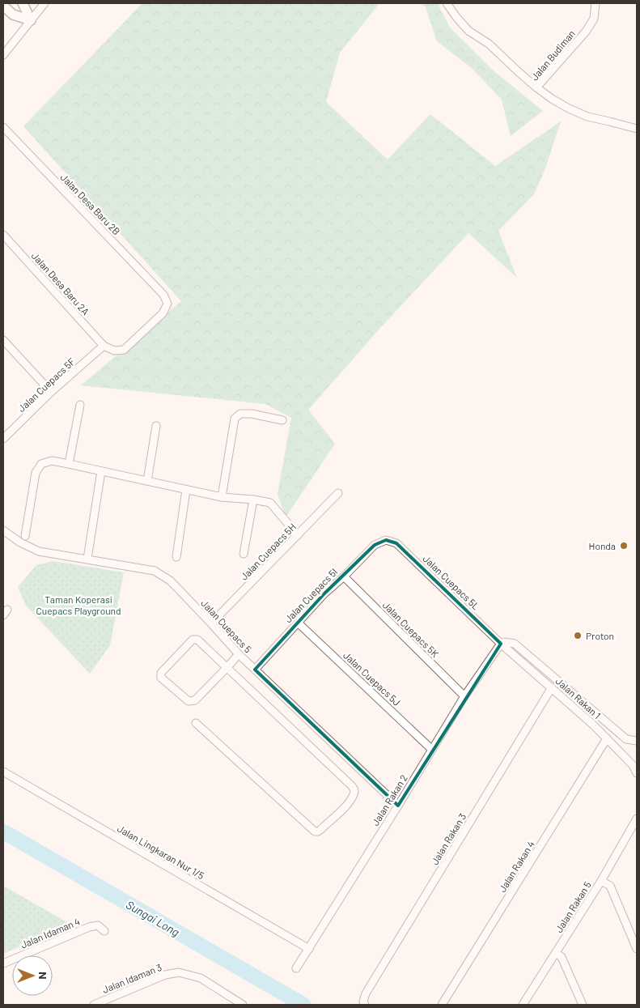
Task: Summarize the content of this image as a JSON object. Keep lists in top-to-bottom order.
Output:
{
  "streets": {
    "street": [
      "Jalan Budiman",
      "Jalan Desa Baru 2B",
      "Jalan Desa Baru 2A",
      "Jalan Cuepacs 5F",
      "Jalan Cuepacs 5H",
      "Jalan Cuepacs 5L",
      "Jalan Cuepacs 5I",
      "Jalan Cuepacs 5",
      "Jalan Cuepacs 5K",
      "Jalan Cuepacs 5J",
      "Jalan Rakan 1",
      "Jalan Rakan 2",
      "Jalan Rakan 3",
      "Jalan Lingkaran Nur 1/5",
      "Jalan Rakan 4",
      "Jalan Rakan 5",
      "Jalan Idaman 4",
      "Jalan Idaman 3"
    ]
  },
  "crossings": [
    ["Jalan Desa Baru 2B", "Jalan Desa Baru 2A"],
    ["Jalan Desa Baru 2B", "Jalan Cuepacs 5F"],
    ["Jalan Desa Baru 2A", "Jalan Cuepacs 5F"],
    ["Jalan Cuepacs 5H", "Jalan Cuepacs 5"],
    ["Jalan Cuepacs 5L", "Jalan Cuepacs 5I"],
    ["Jalan Cuepacs 5L", "Jalan Rakan 1"],
    ["Jalan Cuepacs 5L", "Jalan Rakan 2"],
    ["Jalan Cuepacs 5I", "Jalan Cuepacs 5"],
    ["Jalan Cuepacs 5I", "Jalan Cuepacs 5K"],
    ["Jalan Cuepacs 5I", "Jalan Cuepacs 5J"],
    ["Jalan Cuepacs 5", "Jalan Rakan 2"],
    ["Jalan Cuepacs 5K", "Jalan Rakan 2"],
    ["Jalan Cuepacs 5J", "Jalan Rakan 2"],
    ["Jalan Rakan 1", "Jalan Rakan 2"],
    ["Jalan Rakan 1", "Jalan Rakan 3"],
    ["Jalan Rakan 1", "Jalan Rakan 4"],
    ["Jalan Rakan 2", "Jalan Lingkaran Nur 1/5"]
  ],
  "water": ["Sungai Long"],
  "parks": ["Taman Koperasi Cuepacs Playground"],
  "places": ["Honda", "Proton"],
  "north": "right"
}
